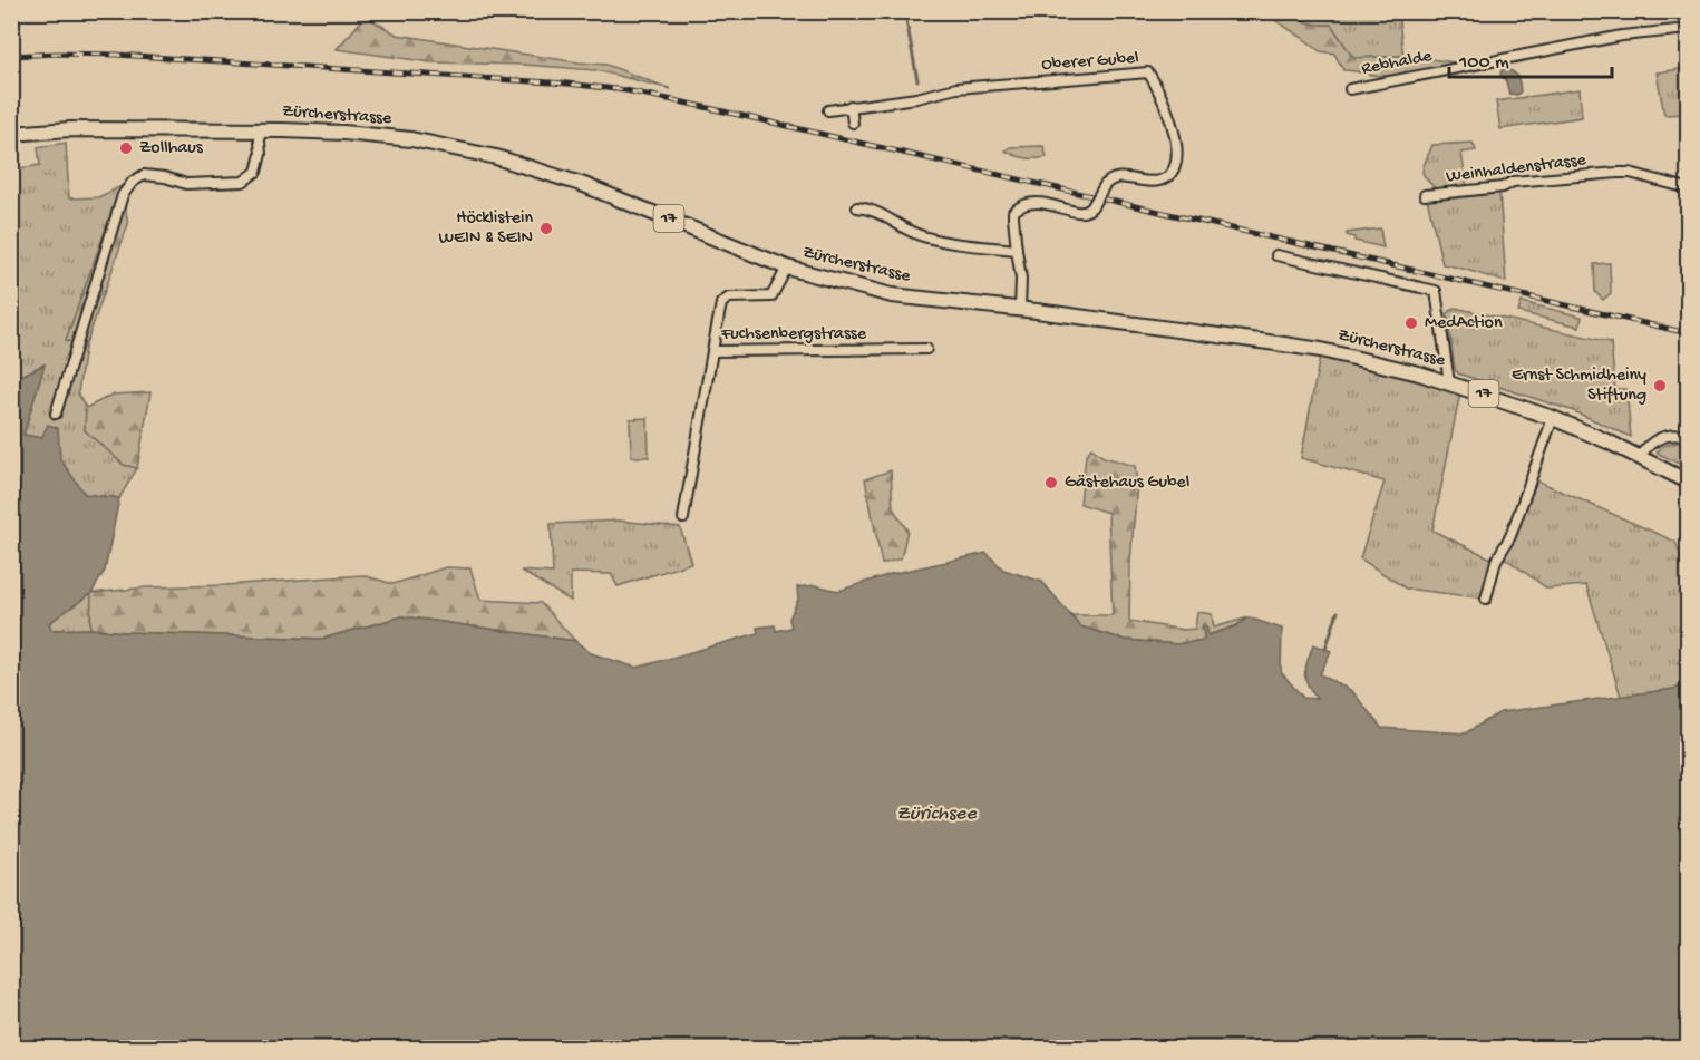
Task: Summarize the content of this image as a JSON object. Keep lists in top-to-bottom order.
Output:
{
  "streets": {
    "main road": ["Zürcherstrasse", "17"],
    "street": [
      "Oberer Gubel",
      "Rebhalde",
      "Weinhaldenstrasse",
      "Fuchsenbergstrasse"
    ]
  },
  "crossings": [
    ["Oberer Gubel", "Zürcherstrasse"],
    ["Zürcherstrasse", "Fuchsenbergstrasse"]
  ],
  "water": ["Zürichsee"],
  "places": [
    "Zollhaus",
    "Höcklistein WEIN & SEIN",
    "MedAction",
    "Ernst Schmidheiny Stiftung",
    "Gästehaus Gubel"
  ],
  "scale_bar": "100 m"
}
